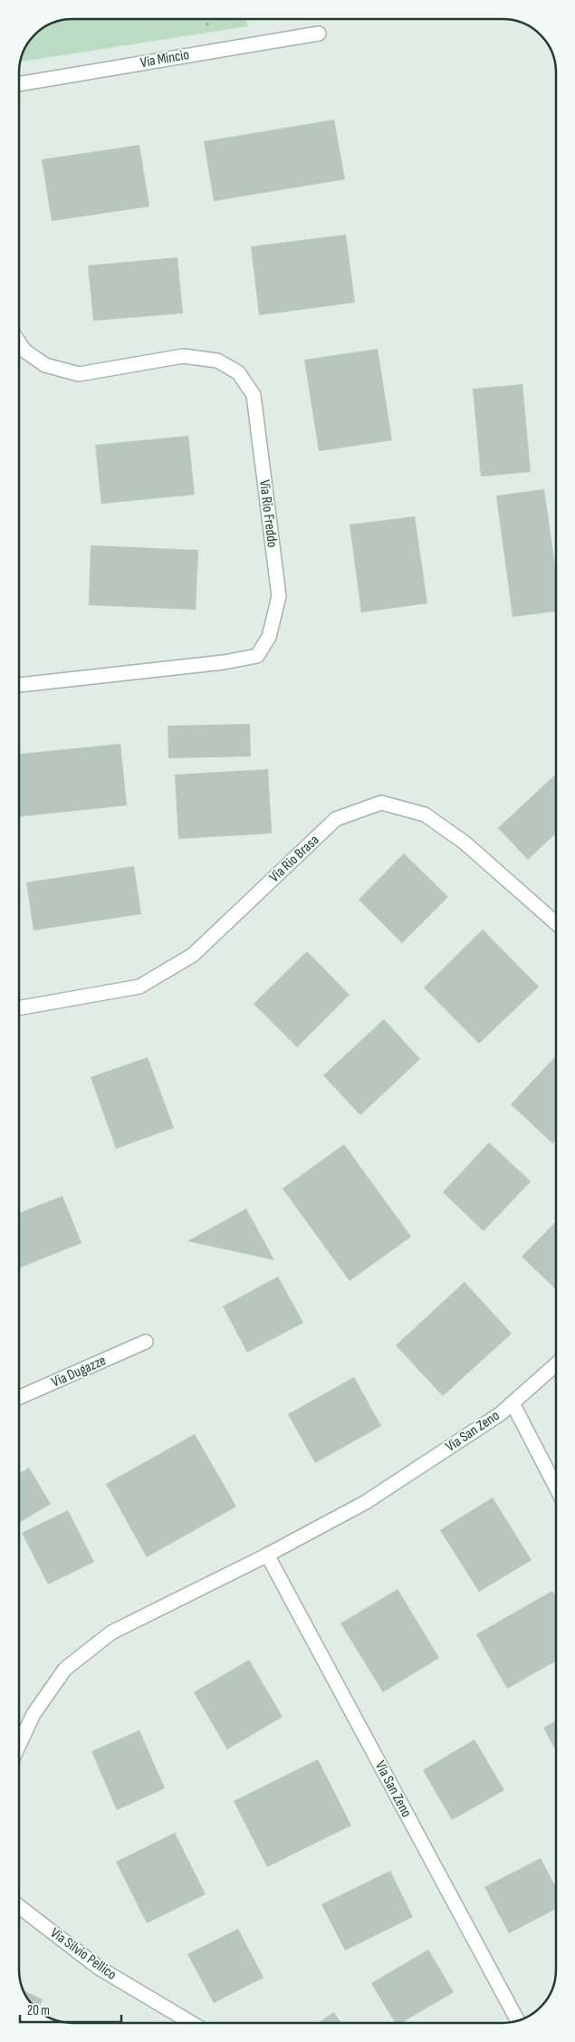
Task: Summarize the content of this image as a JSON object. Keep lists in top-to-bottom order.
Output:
{
  "streets": {
    "street": [
      "Via Mincio",
      "Via Rio Freddo",
      "Via Rio Brasa",
      "Via Dugazze",
      "Via San Zeno",
      "Via Silvio Pellico"
    ]
  },
  "scale_bar": "20 m"
}
